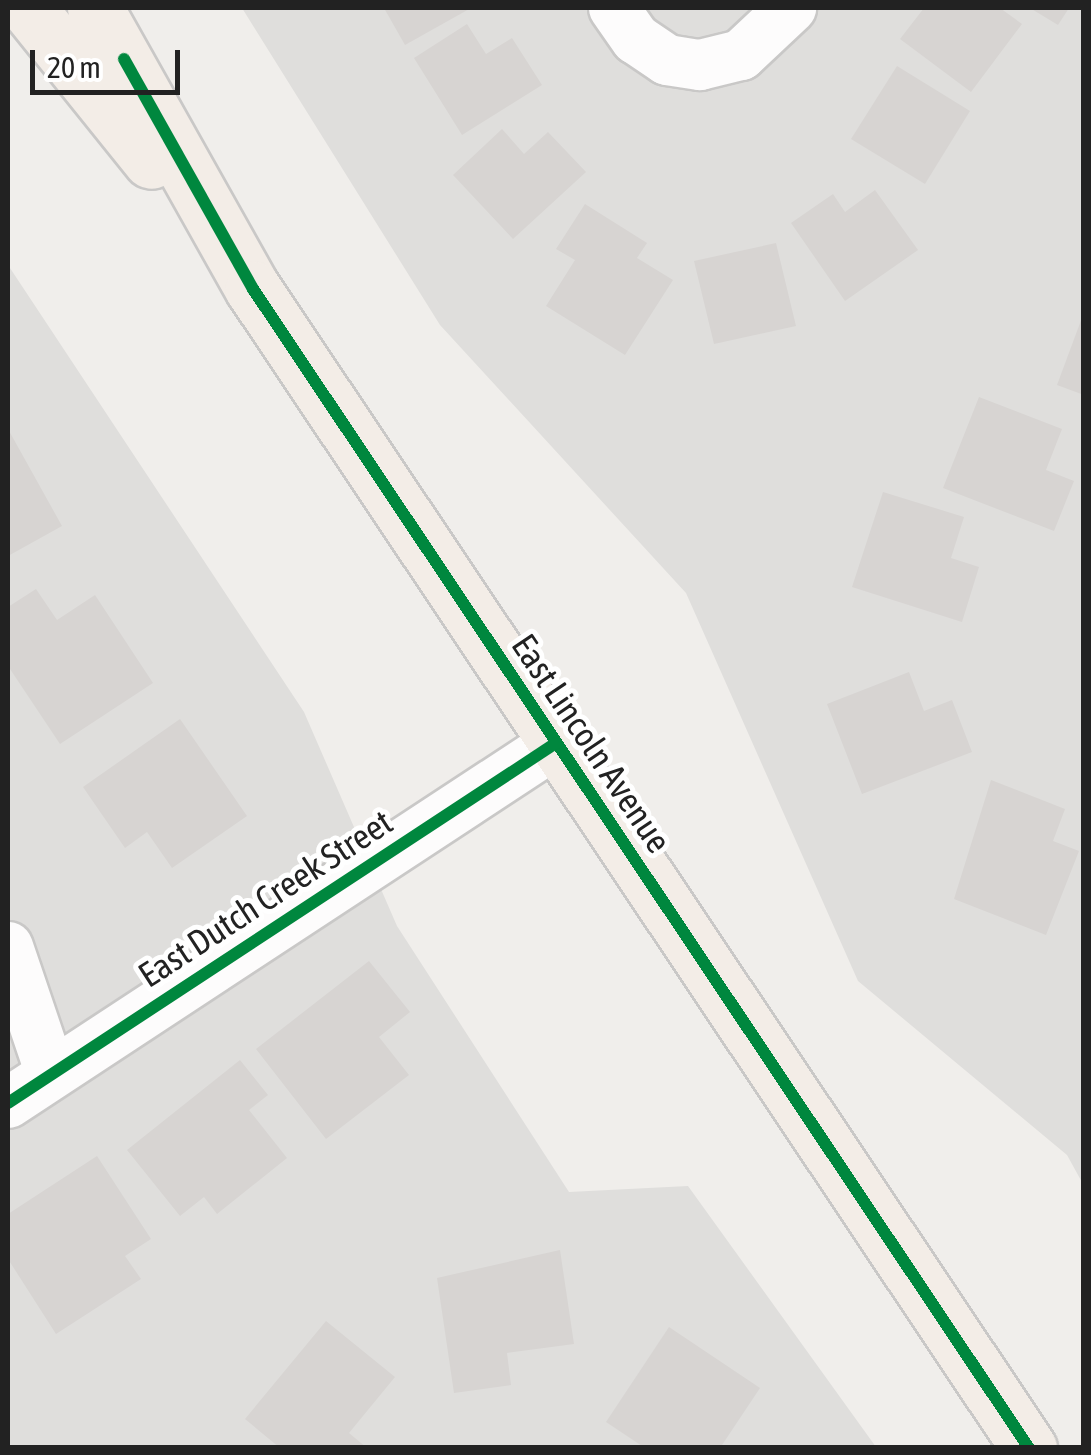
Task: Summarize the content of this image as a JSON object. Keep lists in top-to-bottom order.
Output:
{
  "streets": {
    "main road": ["East Lincoln Avenue"],
    "street": ["East Dutch Creek Street"]
  },
  "crossings": [
    ["East Lincoln Avenue", "East Dutch Creek Street"]
  ],
  "scale_bar": "20 m"
}
